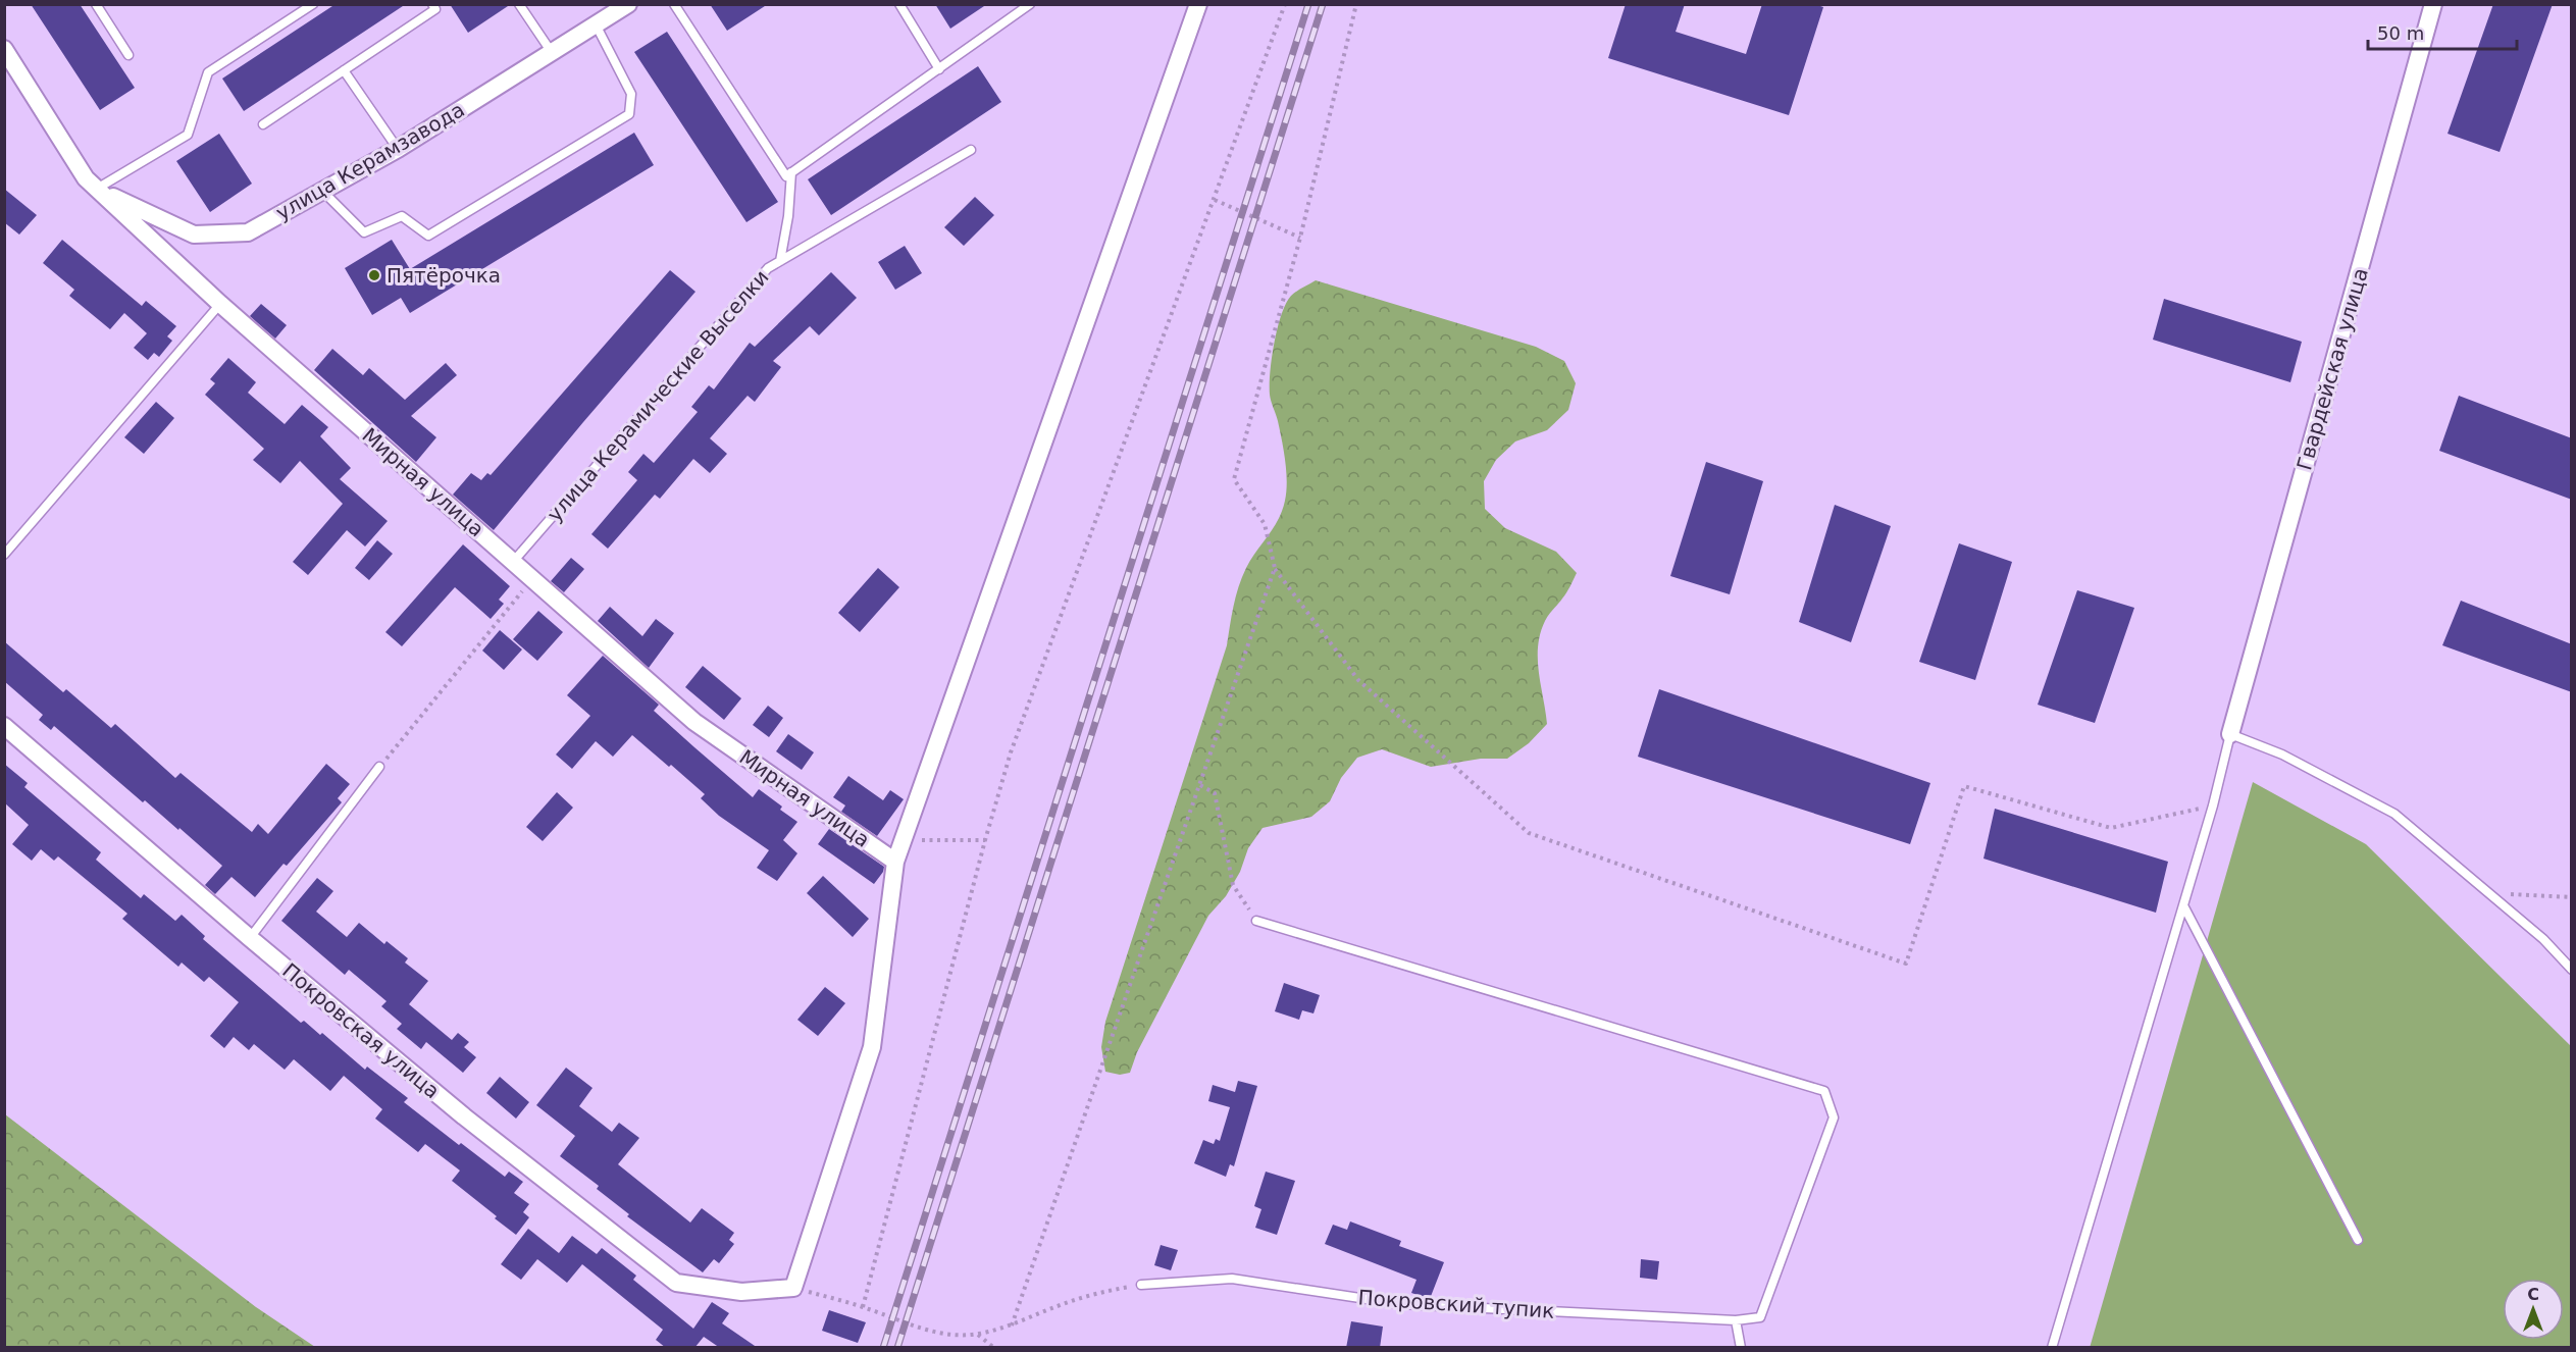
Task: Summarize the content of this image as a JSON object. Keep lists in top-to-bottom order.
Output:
{
  "streets": {
    "street": [
      "улица Керамзавода",
      "Гвардейская улица",
      "Мирная улица",
      "Покровская улица"
    ],
    "lane": ["улица Керамические Выселки", "Покровский тупик"]
  },
  "crossings": [
    ["улица Керамзавода", "Мирная улица"],
    ["улица Керамические Выселки", "Мирная улица"]
  ],
  "places": ["Пятёрочка"],
  "scale_bar": "50 m",
  "north": "top"
}
